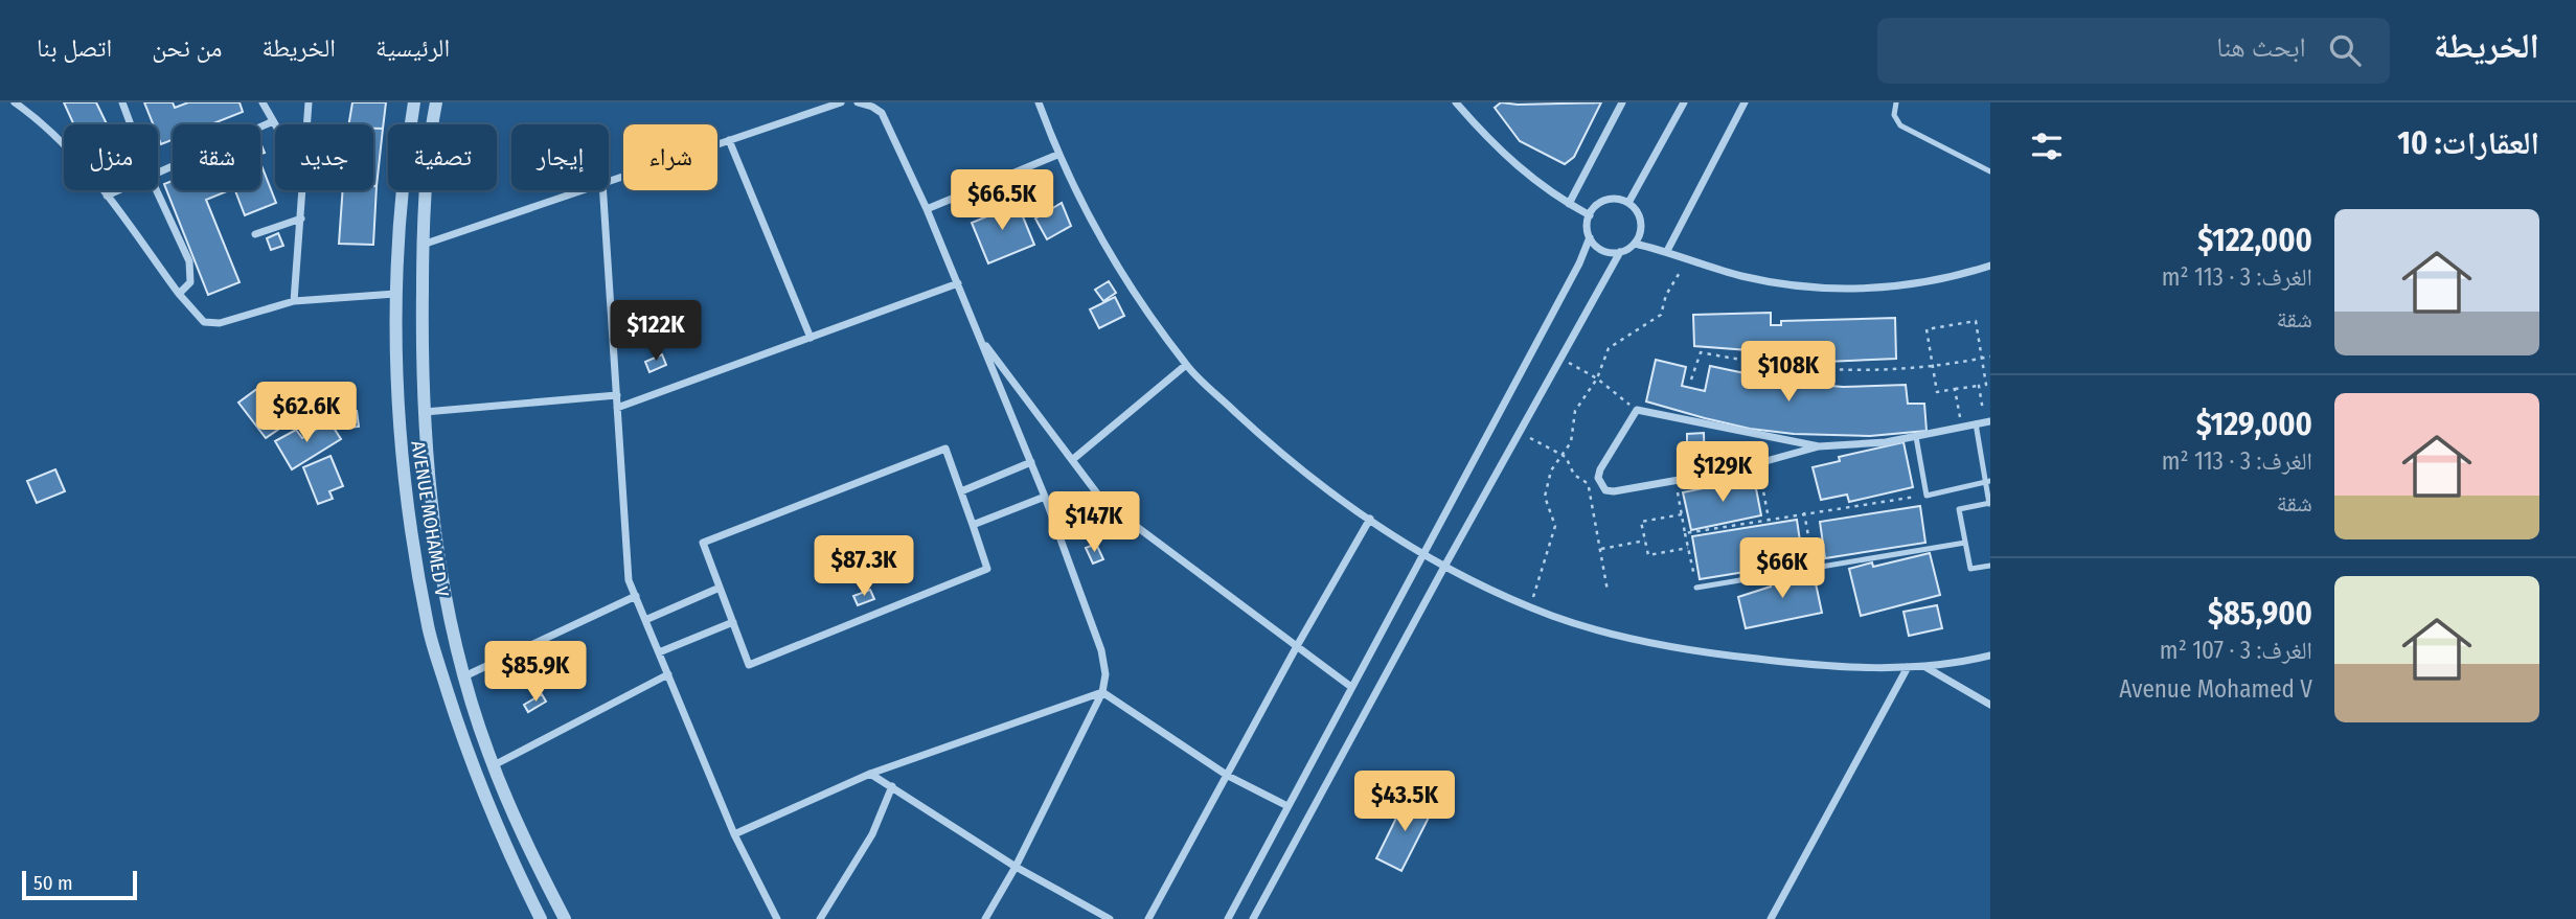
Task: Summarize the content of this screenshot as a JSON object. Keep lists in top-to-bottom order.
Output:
{
  "streets": {
    "street": ["AVENUE MOHAMED V"]
  },
  "scale_bar": "50 m",
  "page": {
    "header": "الخريطة",
    "search": "ابحث هنا",
    "nav": [
      "الرئيسية",
      "الخريطة",
      "من نحن",
      "اتصل بنا"
    ],
    "heading": "العقارات: 10",
    "chip": [
      "شراء",
      "إيجار",
      "تصفية",
      "جديد",
      "شقة",
      "منزل"
    ],
    "price": [
      "$66.5K",
      "$122K",
      "$108K",
      "$62.6K",
      "$129K",
      "$147K",
      "$87.3K",
      "$66K",
      "$85.9K",
      "$43.5K"
    ],
    "list": [
      {
        "name": "$122,000",
        "note": "الغرف: 3 · 113 m² · شقة"
      },
      {
        "name": "$129,000",
        "note": "الغرف: 3 · 113 m² · شقة"
      },
      {
        "name": "$85,900",
        "note": "الغرف: 3 · 107 m² · Avenue Mohamed V"
      }
    ],
    "scale": "50 m"
  }
}
